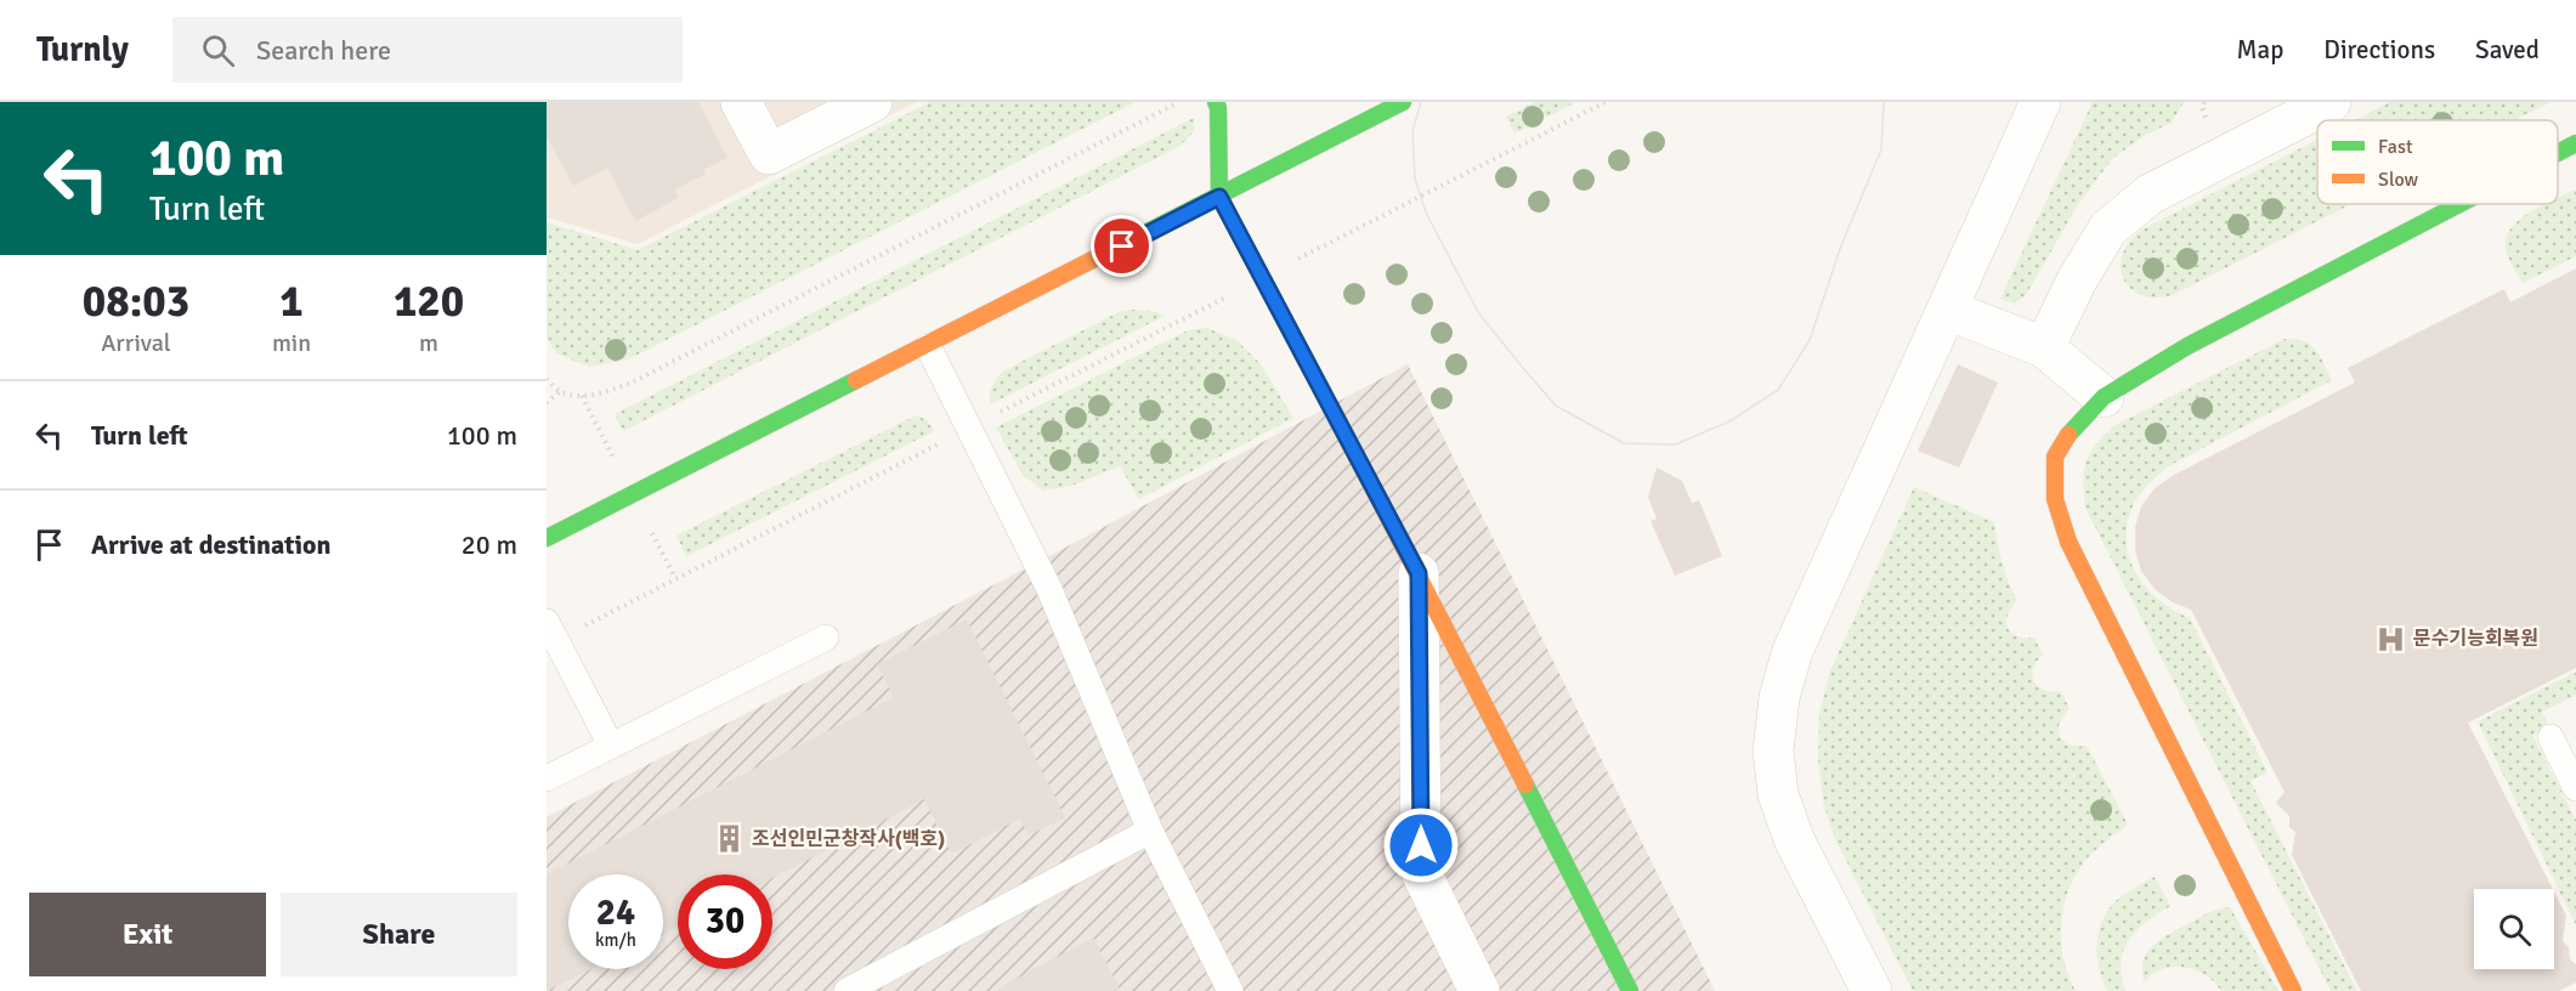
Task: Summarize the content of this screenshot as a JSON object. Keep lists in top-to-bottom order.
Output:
{
  "places": {
    "hospital": ["문수기능회복원"],
    "building": ["조선인민군창작사(백호)"]
  },
  "legend": ["Fast", "Slow"],
  "page": {
    "header": "Turnly",
    "search": "Search here",
    "nav": ["Map", "Directions", "Saved"],
    "turn": ["100 m", "Turn left"],
    "eta": [
      "08:03",
      "Arrival",
      "1",
      "min",
      "120",
      "m"
    ],
    "list": [
      {
        "name": "Turn left",
        "value": "100 m"
      },
      {
        "name": "Arrive at destination",
        "value": "20 m"
      }
    ],
    "speed": "24 km/h",
    "limit": "30",
    "buttons": ["Exit", "Share"]
  }
}
